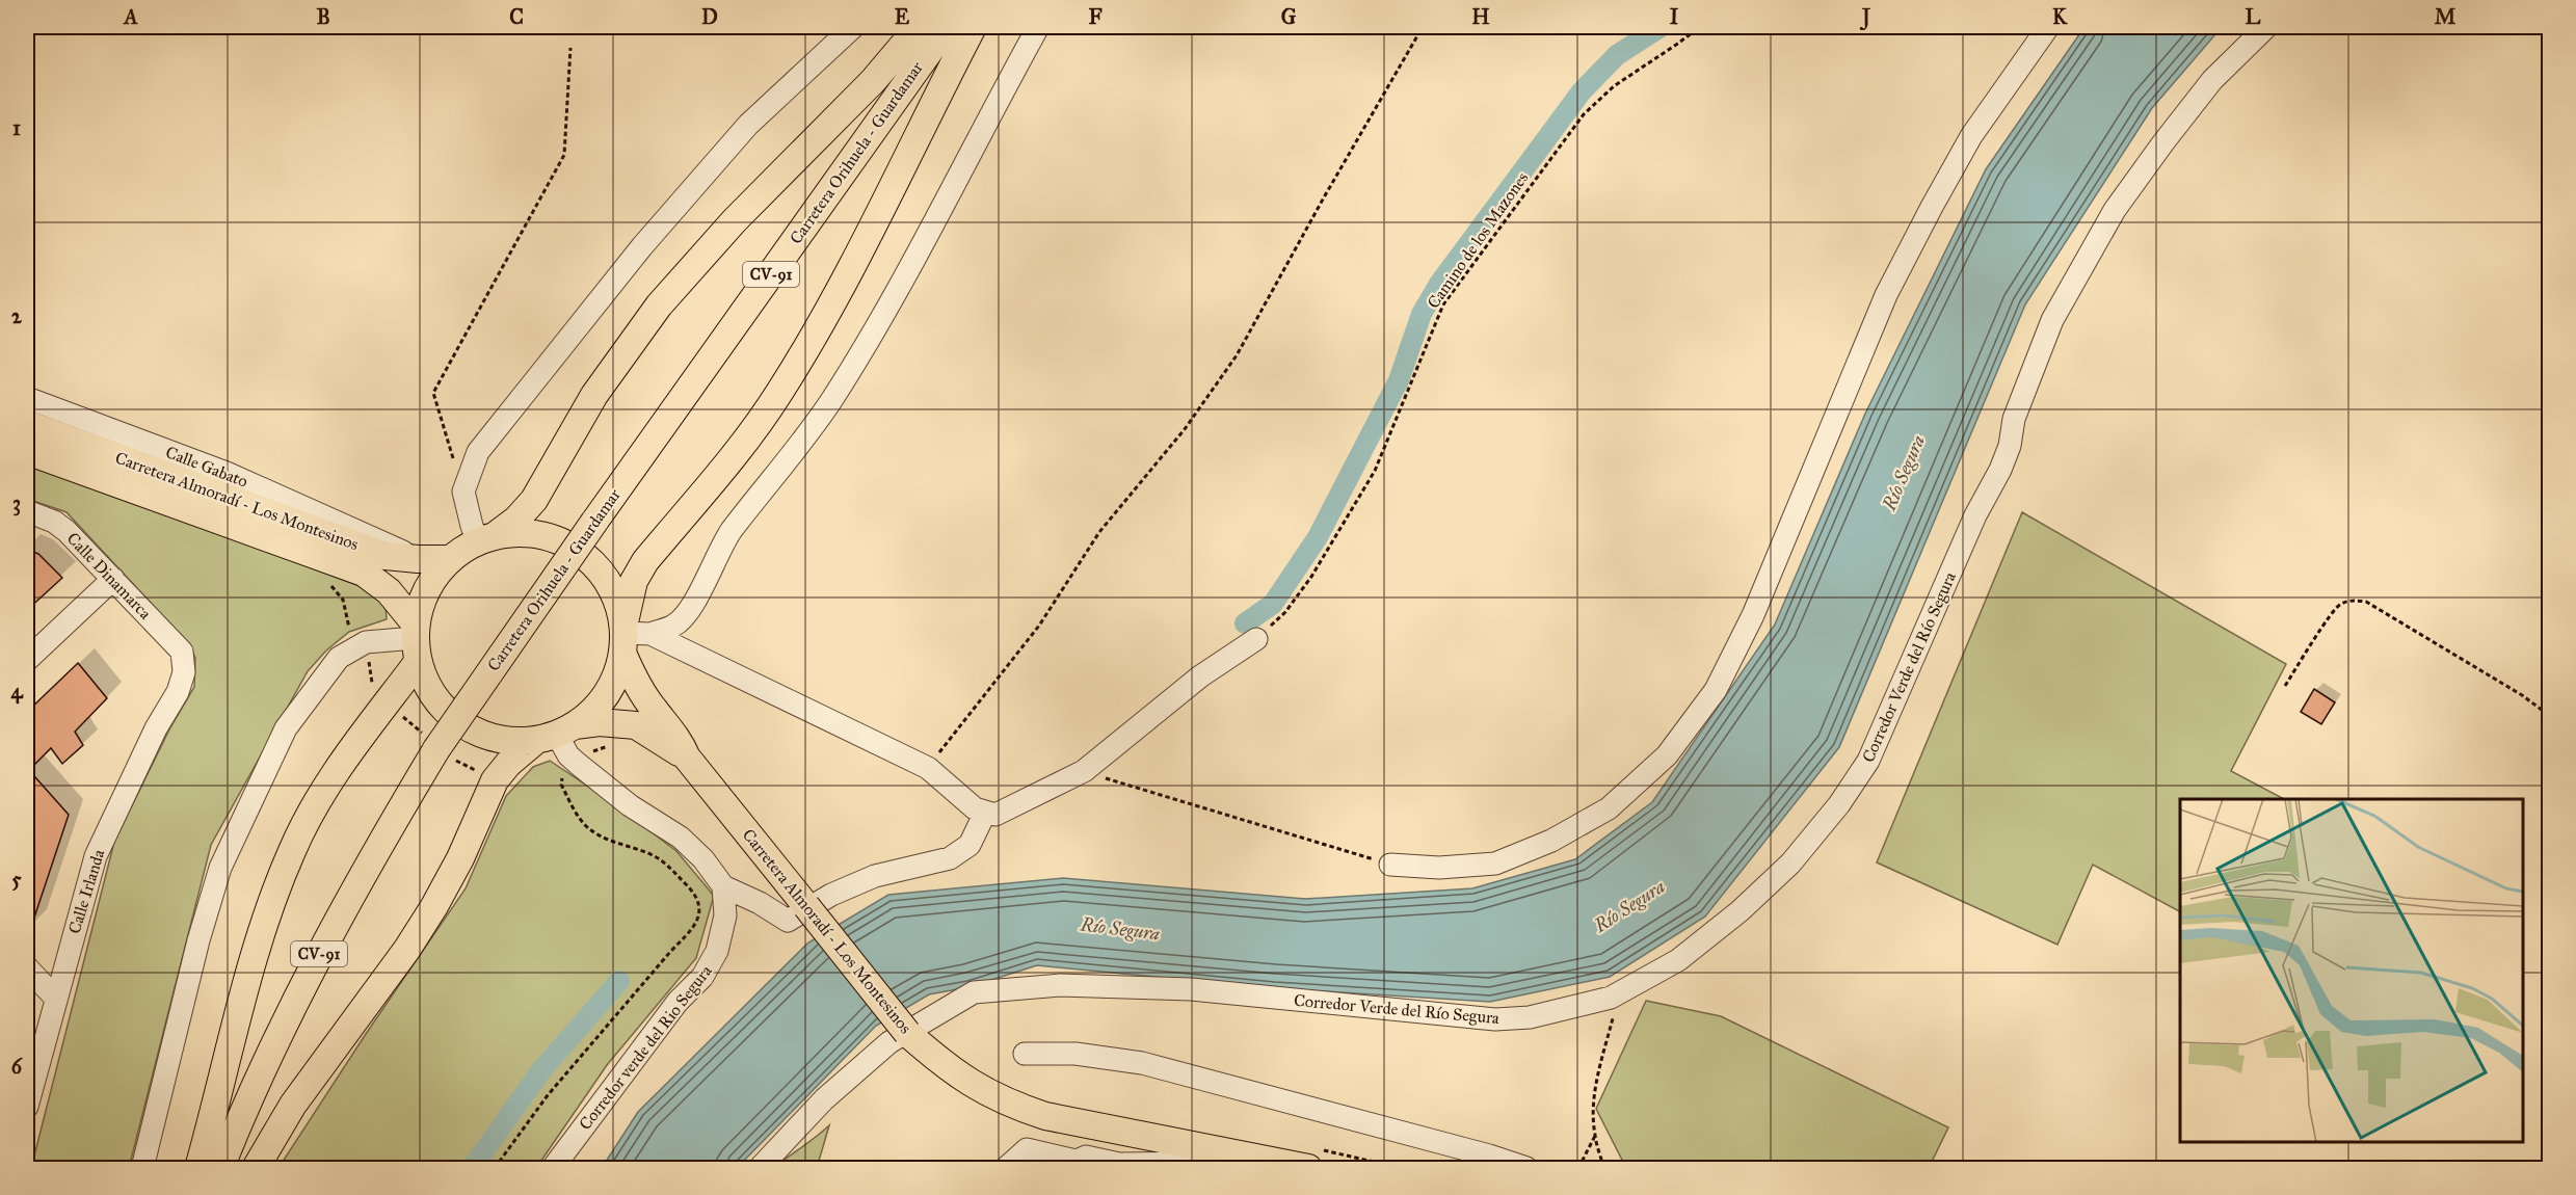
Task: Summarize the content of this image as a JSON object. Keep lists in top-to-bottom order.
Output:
{
  "streets": {
    "main road": ["Carretera Orihuela - Guardamar", "CV-91", "Carretera Almoradí - Los Montesinos"],
    "street": [
      "Calle Gabato",
      "Calle Dinamarca",
      "Corredor Verde del Río Segura",
      "Calle Irlanda",
      "Corredor verde del Rio Segura"
    ],
    "path": ["Camino de los Mazones"]
  },
  "crossings": [
    ["Calle Gabato", "Carretera Almoradí - Los Montesinos"],
    ["Calle Dinamarca", "Calle Irlanda"]
  ],
  "water": ["Río Segura"],
  "grid": {
    "columns": [
      "A",
      "B",
      "C",
      "D",
      "E",
      "F",
      "G",
      "H",
      "I",
      "J",
      "K",
      "L",
      "M"
    ],
    "rows": [
      "1",
      "2",
      "3",
      "4",
      "5",
      "6"
    ]
  }
}
